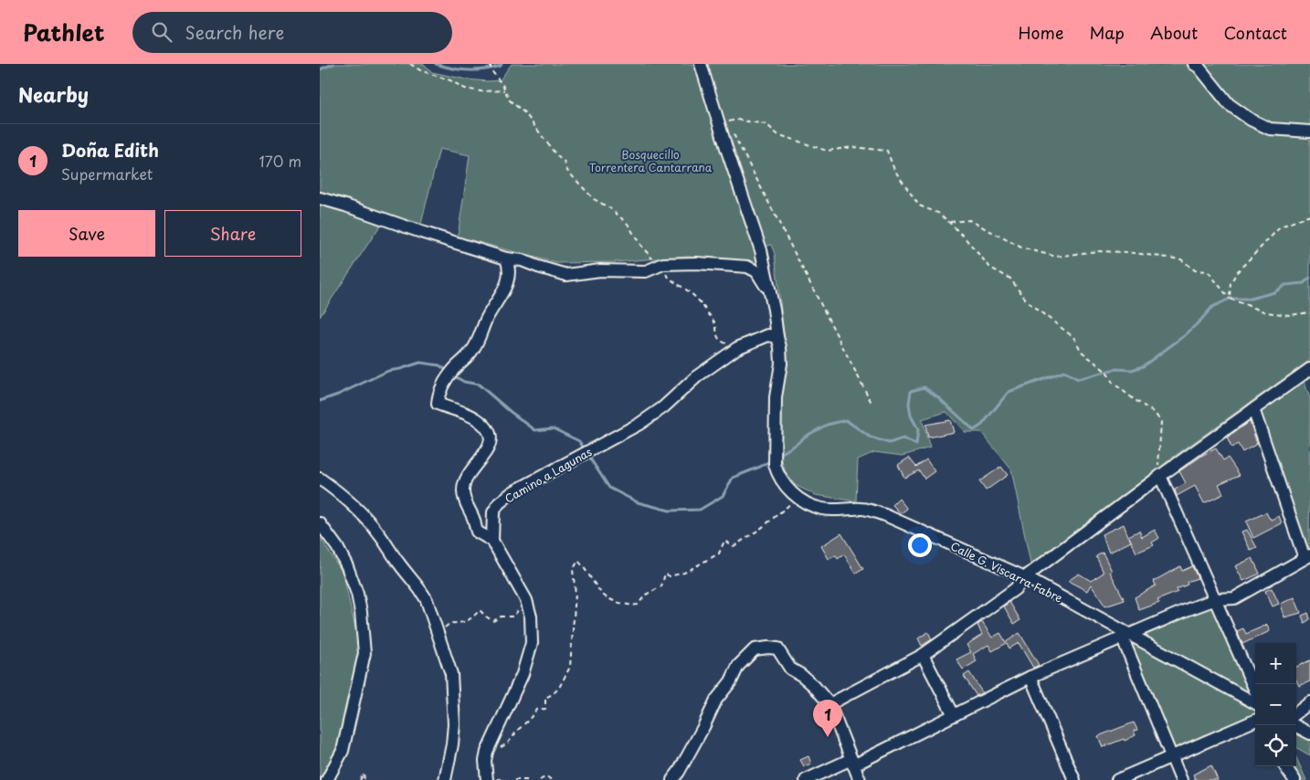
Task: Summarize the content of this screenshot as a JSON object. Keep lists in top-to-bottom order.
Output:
{
  "streets": {
    "street": ["Camino a Lagunas", "Calle G. Viscarra Fabre"]
  },
  "crossings": [
    ["Camino a Lagunas", "Calle G. Viscarra Fabre"]
  ],
  "parks": ["Bosquecillo Torrentera Cantarrana"],
  "page": {
    "header": "Pathlet",
    "search": "Search here",
    "nav": [
      "Home",
      "Map",
      "About",
      "Contact"
    ],
    "heading": "Nearby",
    "list": [
      {
        "mark": "1",
        "name": "Doña Edith",
        "note": "Supermarket",
        "value": "170 m"
      }
    ],
    "buttons": ["Save", "Share"],
    "map_buttons": ["+", "−"],
    "pins": "1"
  }
}
